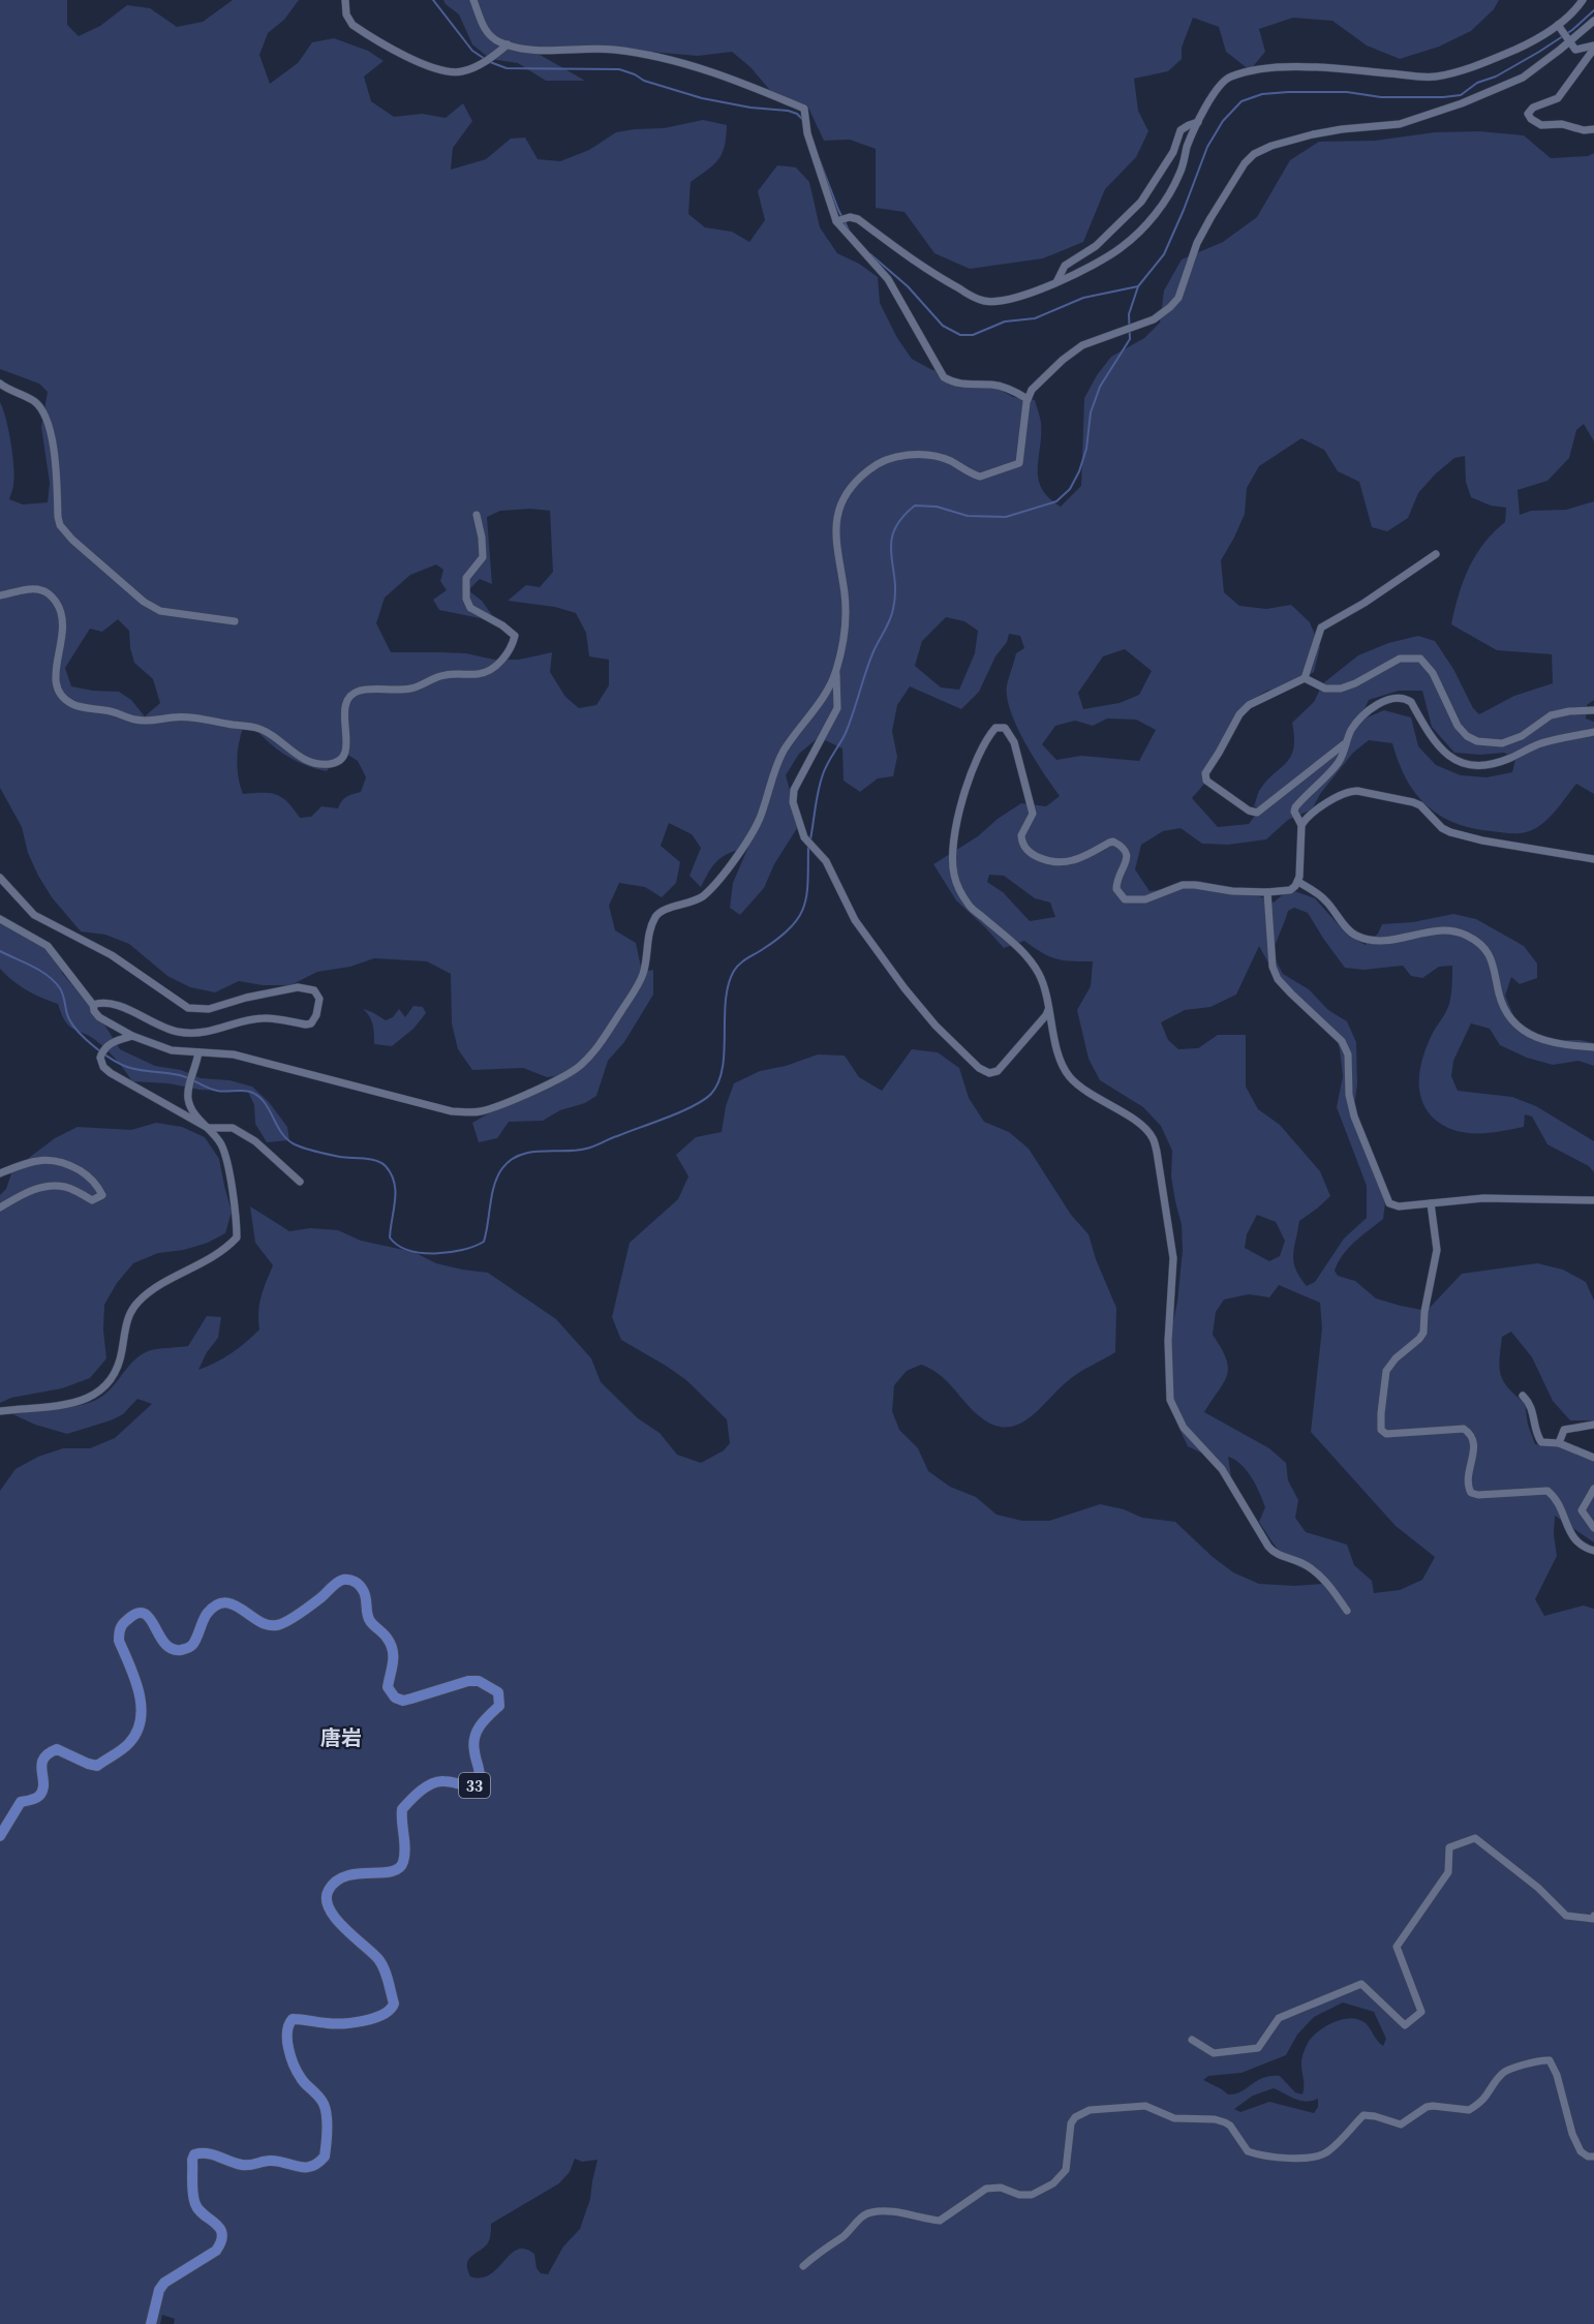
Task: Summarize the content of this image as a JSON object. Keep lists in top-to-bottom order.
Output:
{
  "streets": {
    "main road": ["33"]
  },
  "districts": ["唐岩"]
}
